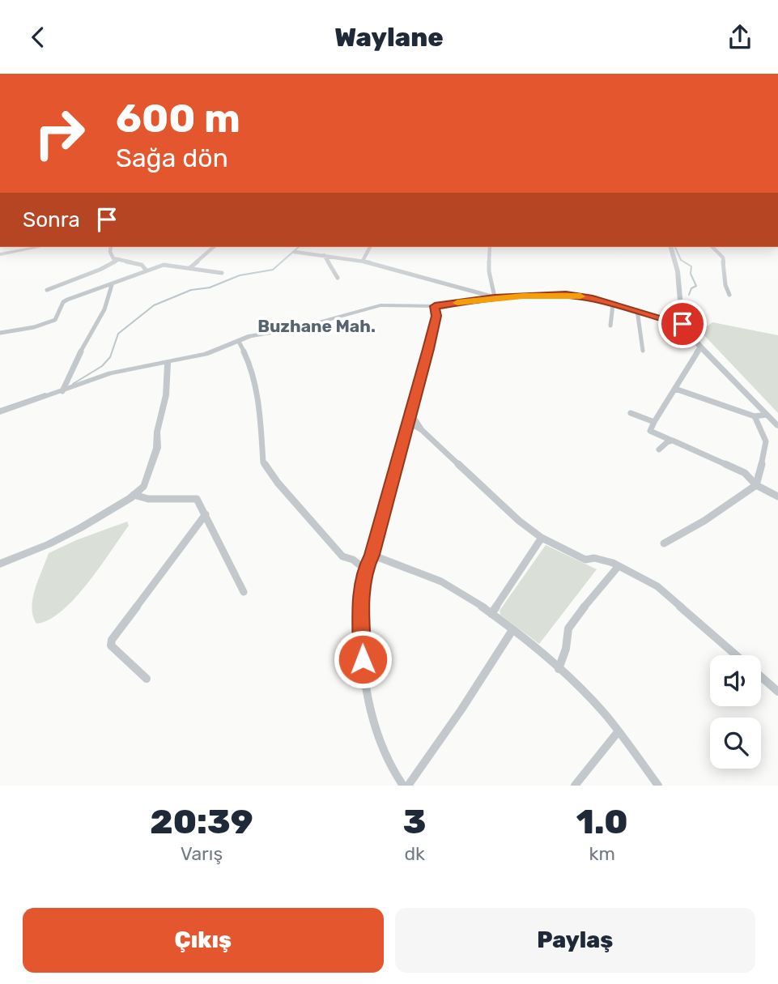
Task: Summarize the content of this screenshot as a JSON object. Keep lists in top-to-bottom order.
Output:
{
  "districts": ["Buzhane Mah."],
  "page": {
    "header": "Waylane",
    "turn": ["600 m", "Sağa dön"],
    "then": "Sonra",
    "eta": [
      "20:39",
      "Varış",
      "3",
      "dk",
      "1.0",
      "km"
    ],
    "buttons": ["Çıkış", "Paylaş"]
  }
}
